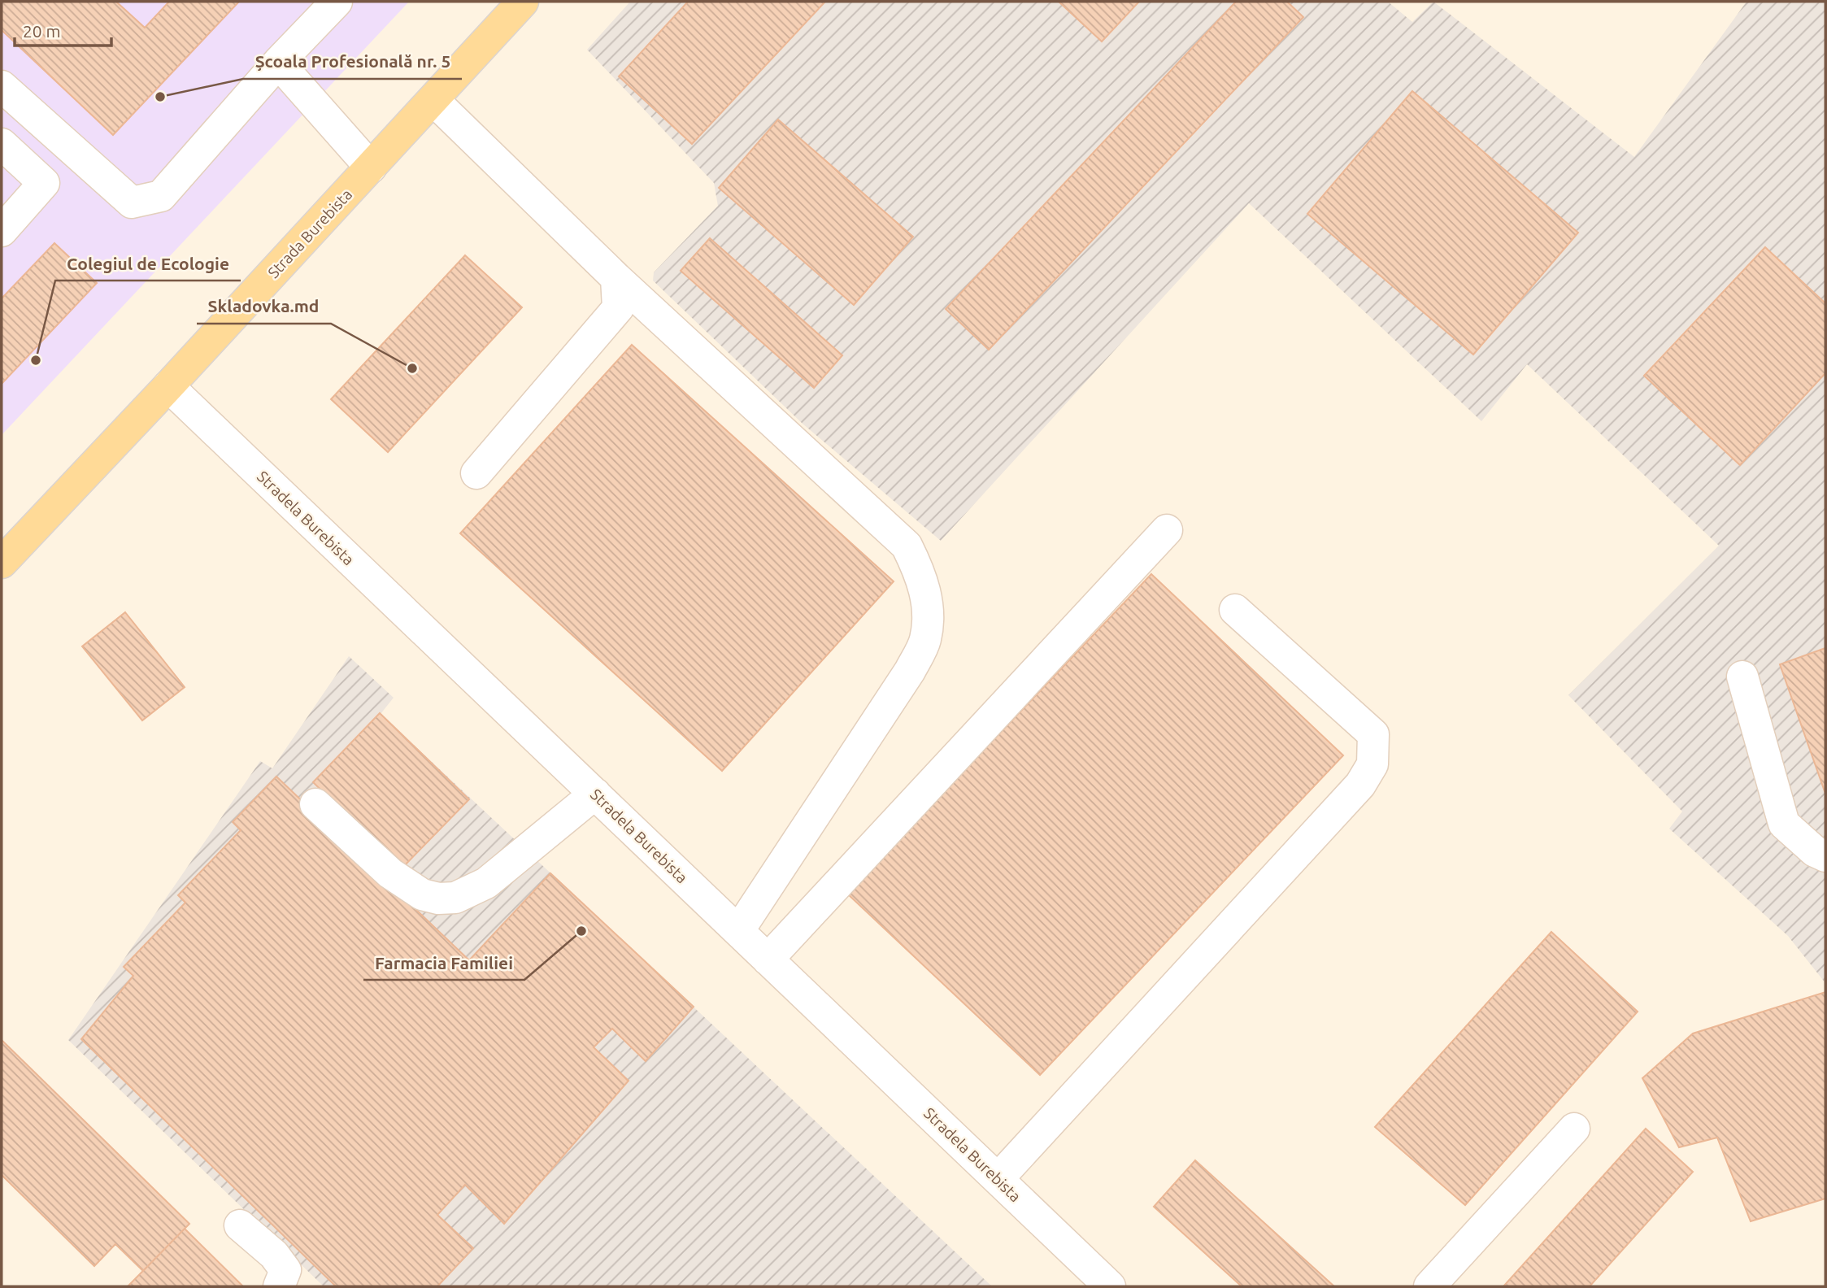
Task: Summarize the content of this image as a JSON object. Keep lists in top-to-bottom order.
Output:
{
  "streets": {
    "main road": ["Strada Burebista"],
    "street": ["Stradela Burebista"]
  },
  "crossings": [
    ["Strada Burebista", "Stradela Burebista"]
  ],
  "places": [
    "Școala Profesională nr. 5",
    "Colegiul de Ecologie",
    "Skladovka.md",
    "Farmacia Familiei"
  ],
  "scale_bar": "20 m"
}
